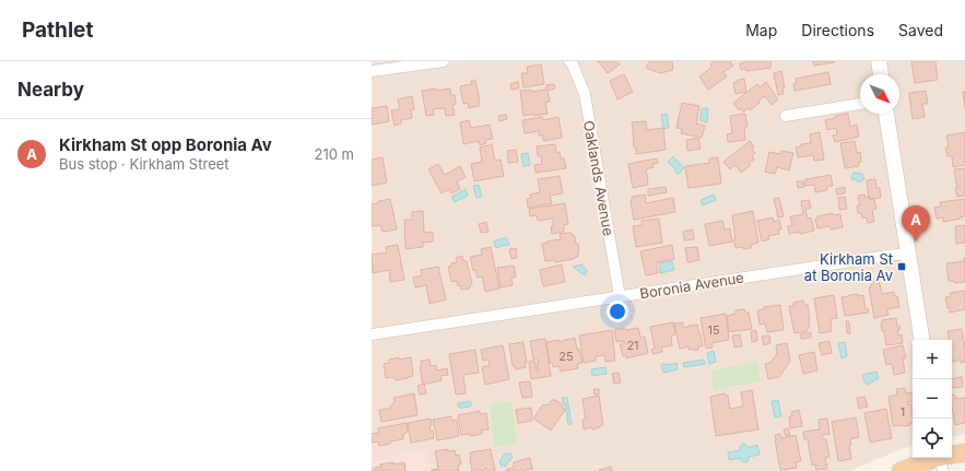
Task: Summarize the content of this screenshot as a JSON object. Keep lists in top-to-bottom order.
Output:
{
  "streets": {
    "street": ["Oaklands Avenue", "Boronia Avenue"]
  },
  "crossings": [
    ["Oaklands Avenue", "Boronia Avenue"]
  ],
  "places": {
    "transit": ["Kirkham St at Boronia Av"]
  },
  "house_numbers": [
    "15",
    "21",
    "25",
    "1"
  ],
  "north": "bottom right",
  "page": {
    "header": "Pathlet",
    "nav": ["Map", "Directions", "Saved"],
    "heading": "Nearby",
    "list": [
      {
        "mark": "A",
        "name": "Kirkham St opp Boronia Av",
        "note": "Bus stop · Kirkham Street",
        "value": "210 m"
      }
    ],
    "pins": "A",
    "map_buttons": ["+", "−"]
  }
}
